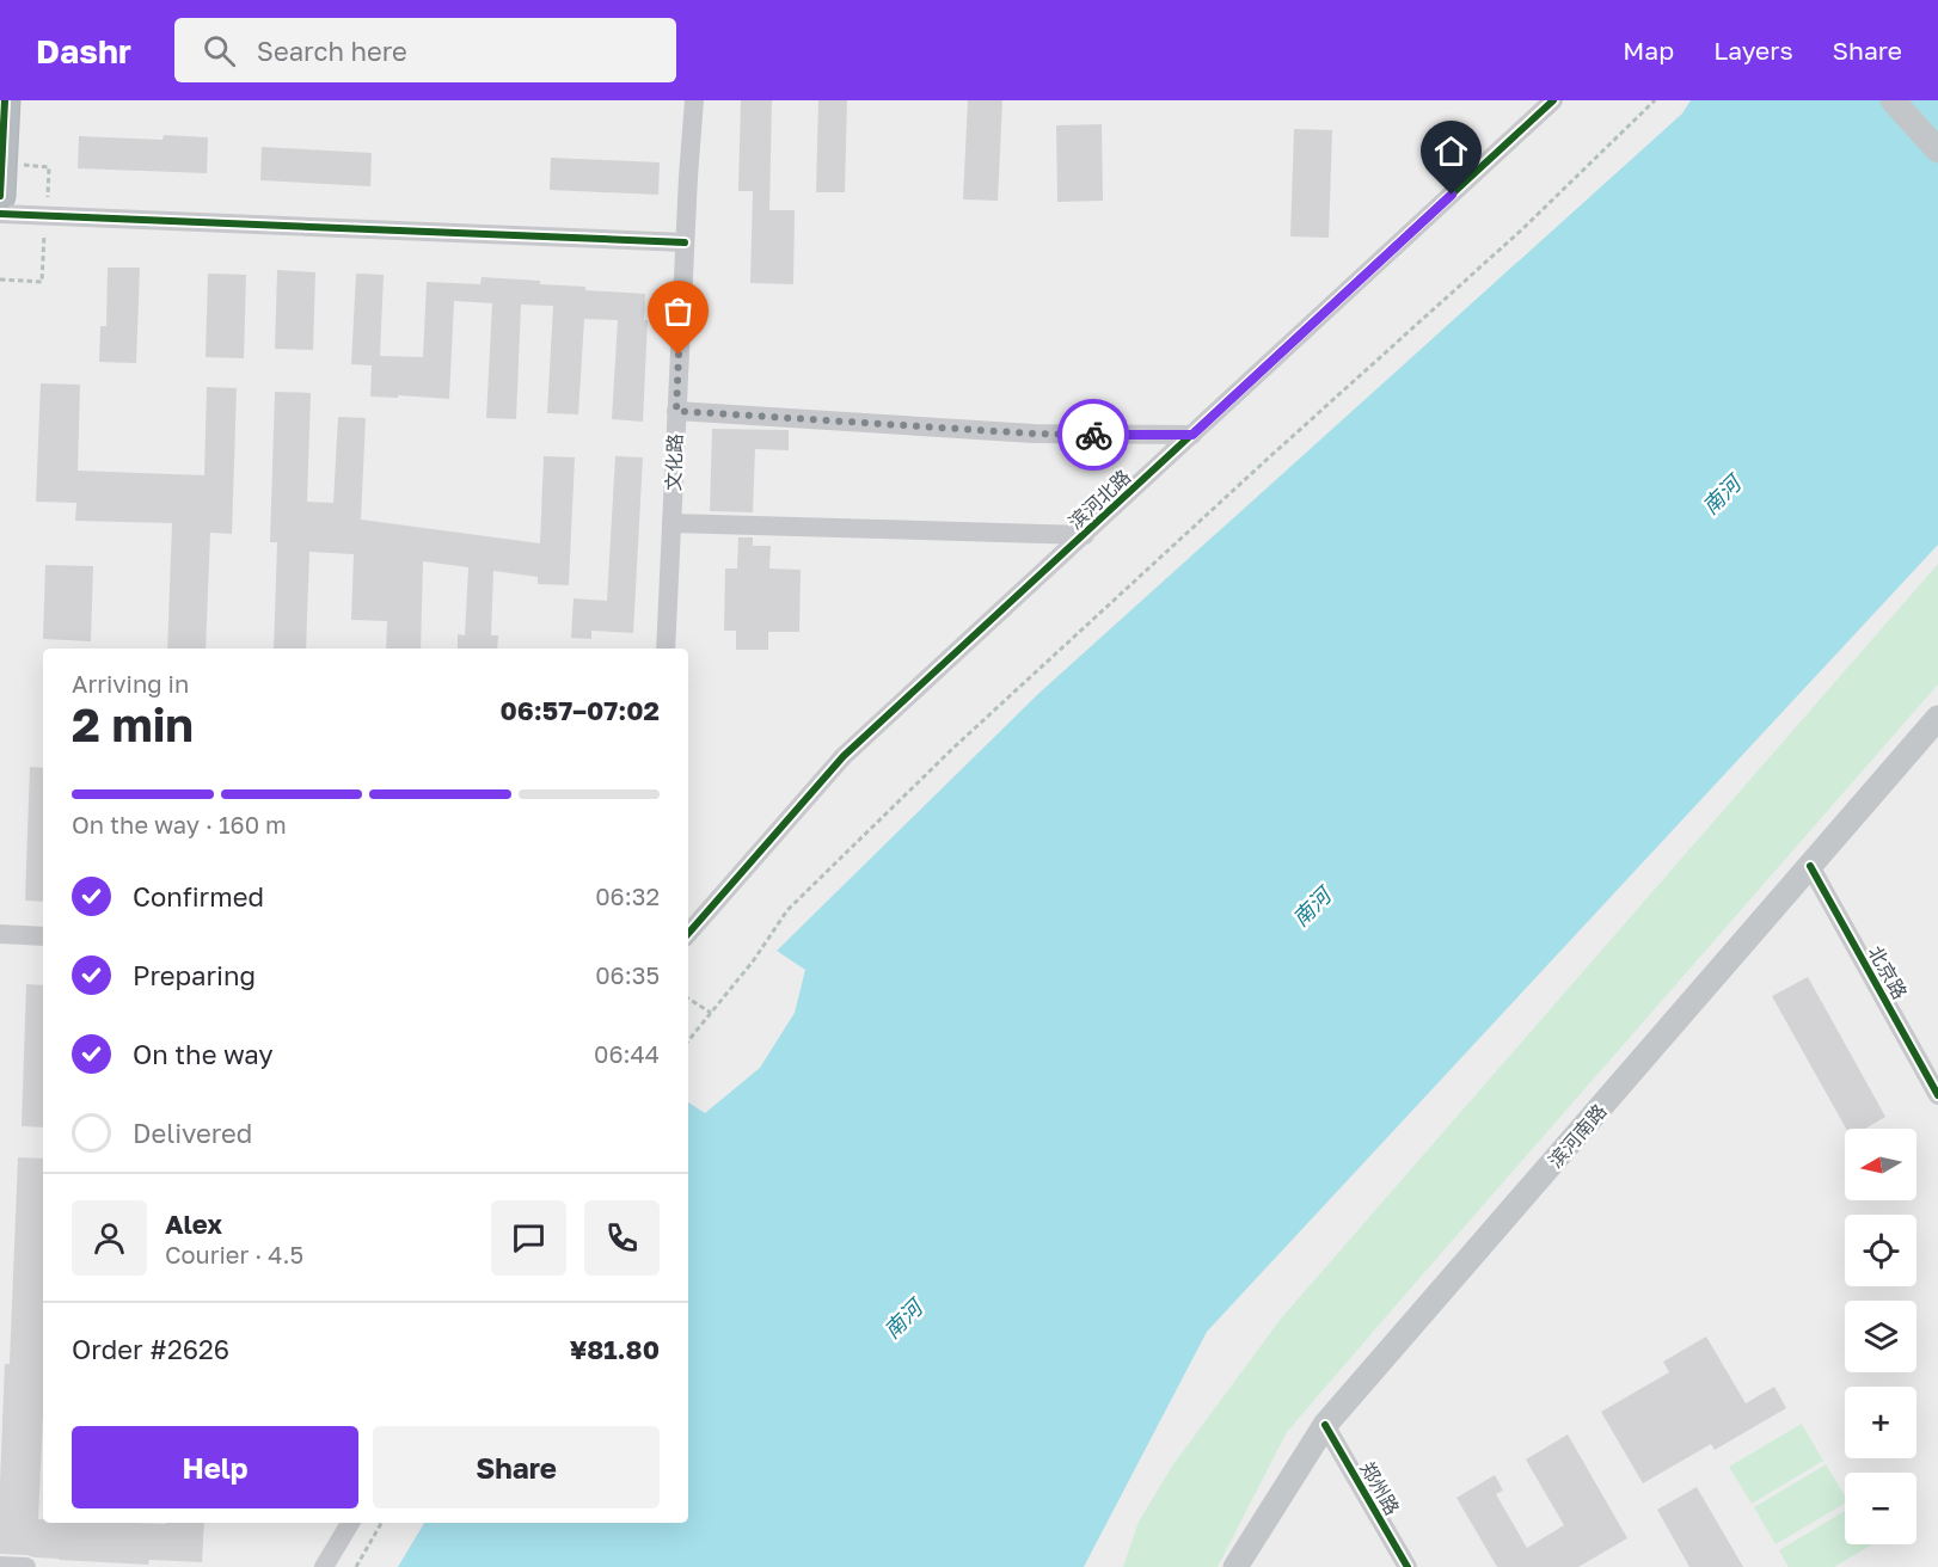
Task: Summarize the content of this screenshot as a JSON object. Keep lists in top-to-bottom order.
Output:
{
  "streets": {
    "main road": ["滨河南路"],
    "street": [
      "文化路",
      "滨河北路",
      "北京路",
      "郑州路"
    ]
  },
  "crossings": [
    ["北京路", "滨河南路"],
    ["滨河南路", "郑州路"]
  ],
  "water": ["南河"],
  "north": "left",
  "page": {
    "header": "Dashr",
    "search": "Search here",
    "nav": ["Map", "Layers", "Share"],
    "heading": ["2 min", "Arriving in", "06:57–07:02"],
    "panel": [
      "Alex",
      "Courier · 4.5",
      "Order #2626",
      "¥81.80"
    ],
    "bar": "On the way · 160 m",
    "list": [
      ["Confirmed", "06:32"],
      ["Preparing", "06:35"],
      ["On the way", "06:44"],
      "Delivered"
    ],
    "map_buttons": ["+", "−"],
    "buttons": ["Help", "Share"]
  }
}
